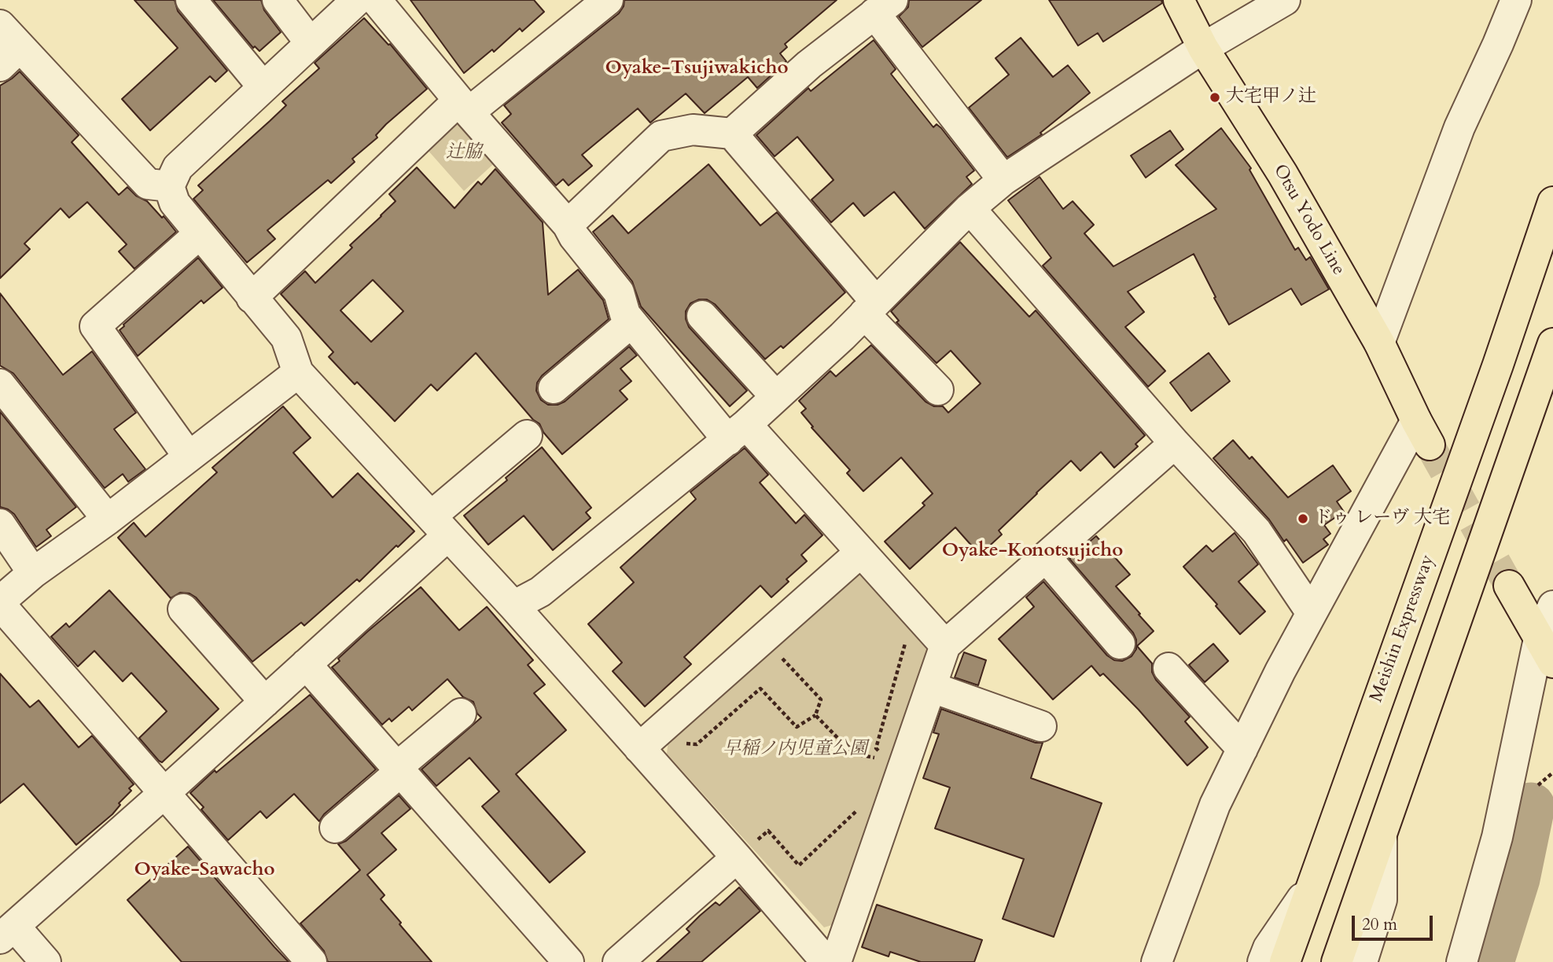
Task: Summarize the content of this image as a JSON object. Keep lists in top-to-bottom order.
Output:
{
  "streets": {
    "main road": ["Otsu Yodo Line", "Meishin Expressway"]
  },
  "districts": ["Oyake-Tsujiwakicho", "Oyake-Konotsujicho", "Oyake-Sawacho"],
  "parks": ["辻脇", "早稲ノ内児童公園"],
  "places": ["大宅甲ノ辻", "ドゥ レーヴ 大宅"],
  "scale_bar": "20 m"
}
